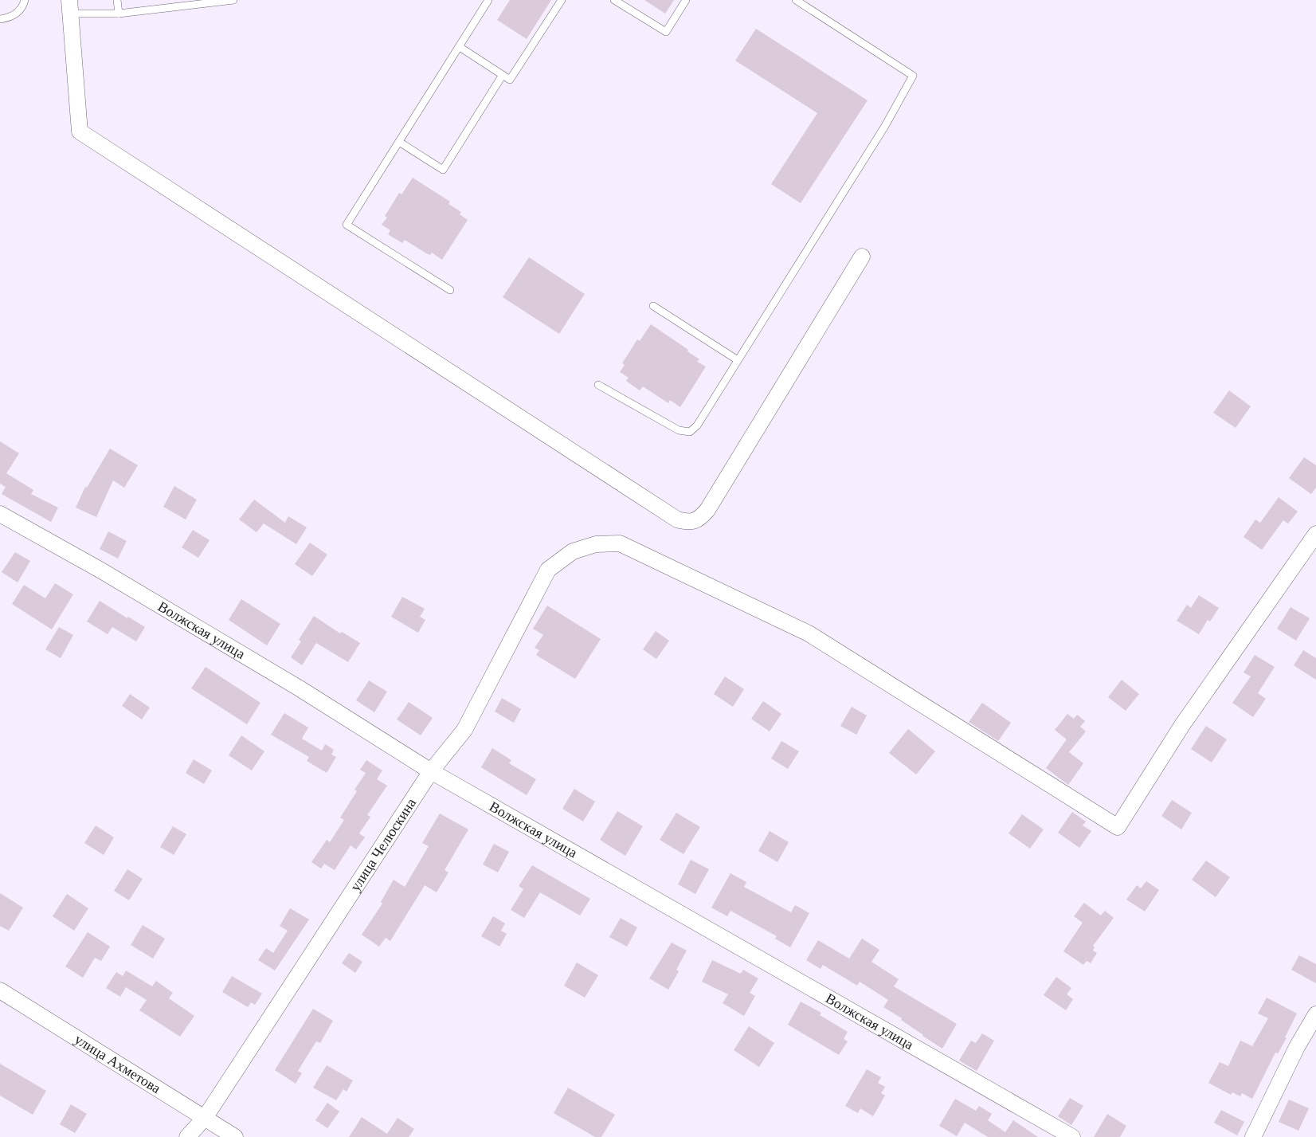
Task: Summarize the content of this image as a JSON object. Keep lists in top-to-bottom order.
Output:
{
  "streets": {
    "street": ["Волжская улица", "улица Челюскина", "улица Ахметова"]
  },
  "crossings": [
    ["Волжская улица", "улица Челюскина"],
    ["улица Челюскина", "улица Ахметова"]
  ]
}
